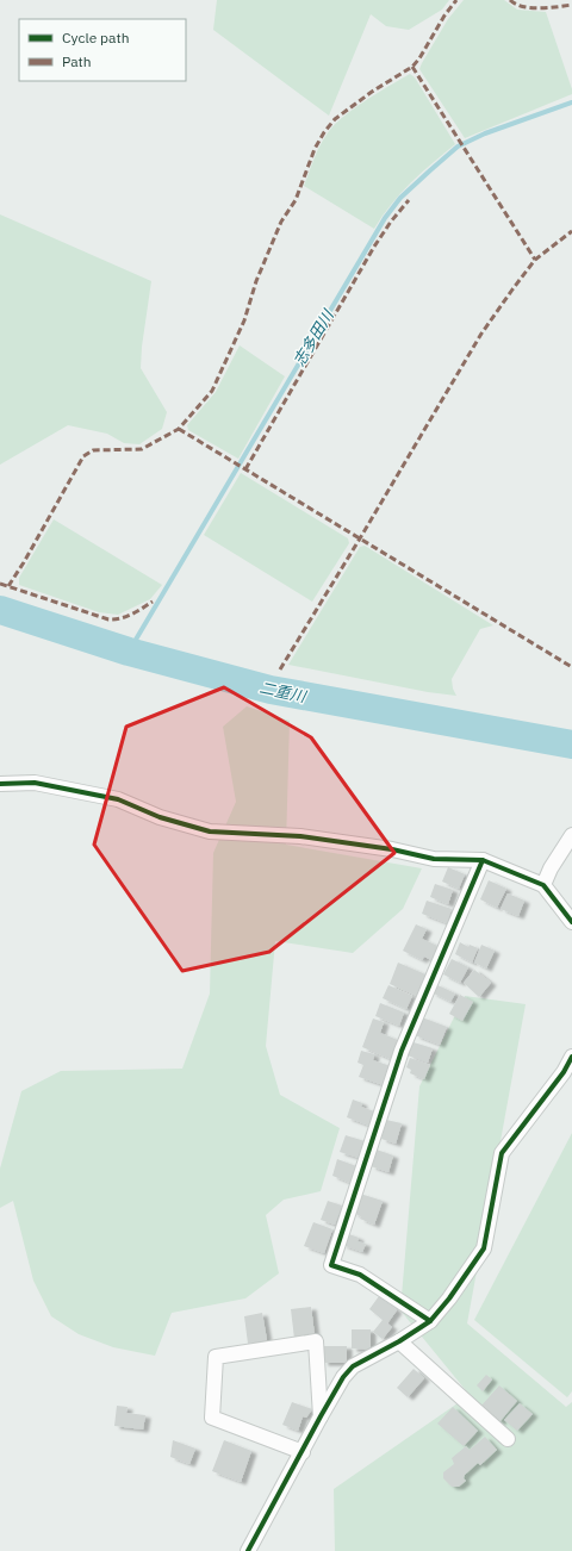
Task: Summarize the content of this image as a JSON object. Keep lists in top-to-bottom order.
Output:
{
  "water": ["志多田川", "二重川"],
  "legend": ["Cycle path", "Path"]
}
